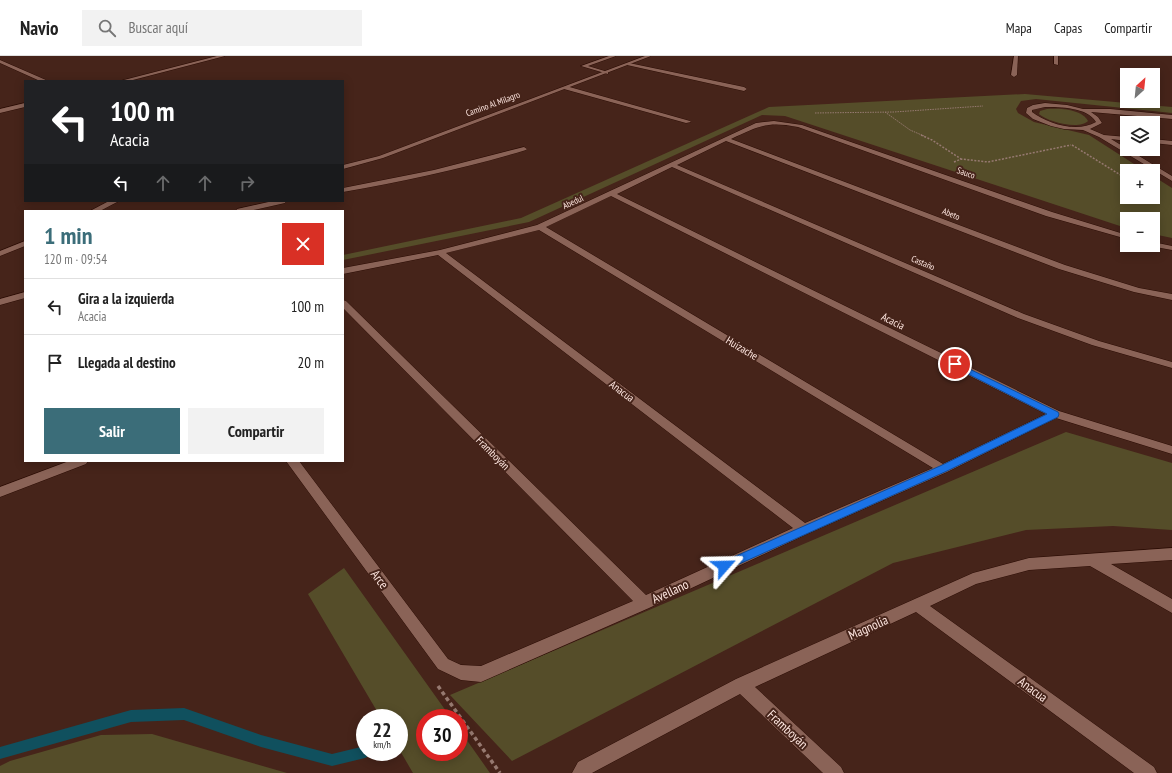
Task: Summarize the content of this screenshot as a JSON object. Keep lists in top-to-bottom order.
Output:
{
  "streets": {
    "street": [
      "Camino Al Milagro",
      "Sauco",
      "Abedul",
      "Abeto",
      "Castaño",
      "Acacia",
      "Huizache",
      "Anacua",
      "Framboyán",
      "Arce",
      "Avellano",
      "Magnolia"
    ]
  },
  "crossings": [
    ["Sauco", "Abedul"],
    ["Abedul", "Abeto"],
    ["Abedul", "Castaño"],
    ["Abedul", "Acacia"],
    ["Abedul", "Huizache"],
    ["Abedul", "Anacua"],
    ["Acacia", "Avellano"],
    ["Huizache", "Avellano"],
    ["Anacua", "Avellano"],
    ["Anacua", "Magnolia"],
    ["Framboyán", "Avellano"],
    ["Framboyán", "Magnolia"],
    ["Arce", "Avellano"]
  ],
  "north": "top right",
  "page": {
    "header": "Navio",
    "search": "Buscar aquí",
    "nav": ["Mapa", "Capas", "Compartir"],
    "map_buttons": ["+", "−"],
    "turn": ["100 m", "Acacia"],
    "heading": ["1 min", "120 m · 09:54"],
    "list": [
      {
        "name": "Gira a la izquierda",
        "note": "Acacia",
        "value": "100 m"
      },
      {
        "name": "Llegada al destino",
        "value": "20 m"
      }
    ],
    "buttons": ["Salir", "Compartir"],
    "speed": "22 km/h",
    "limit": "30"
  }
}
